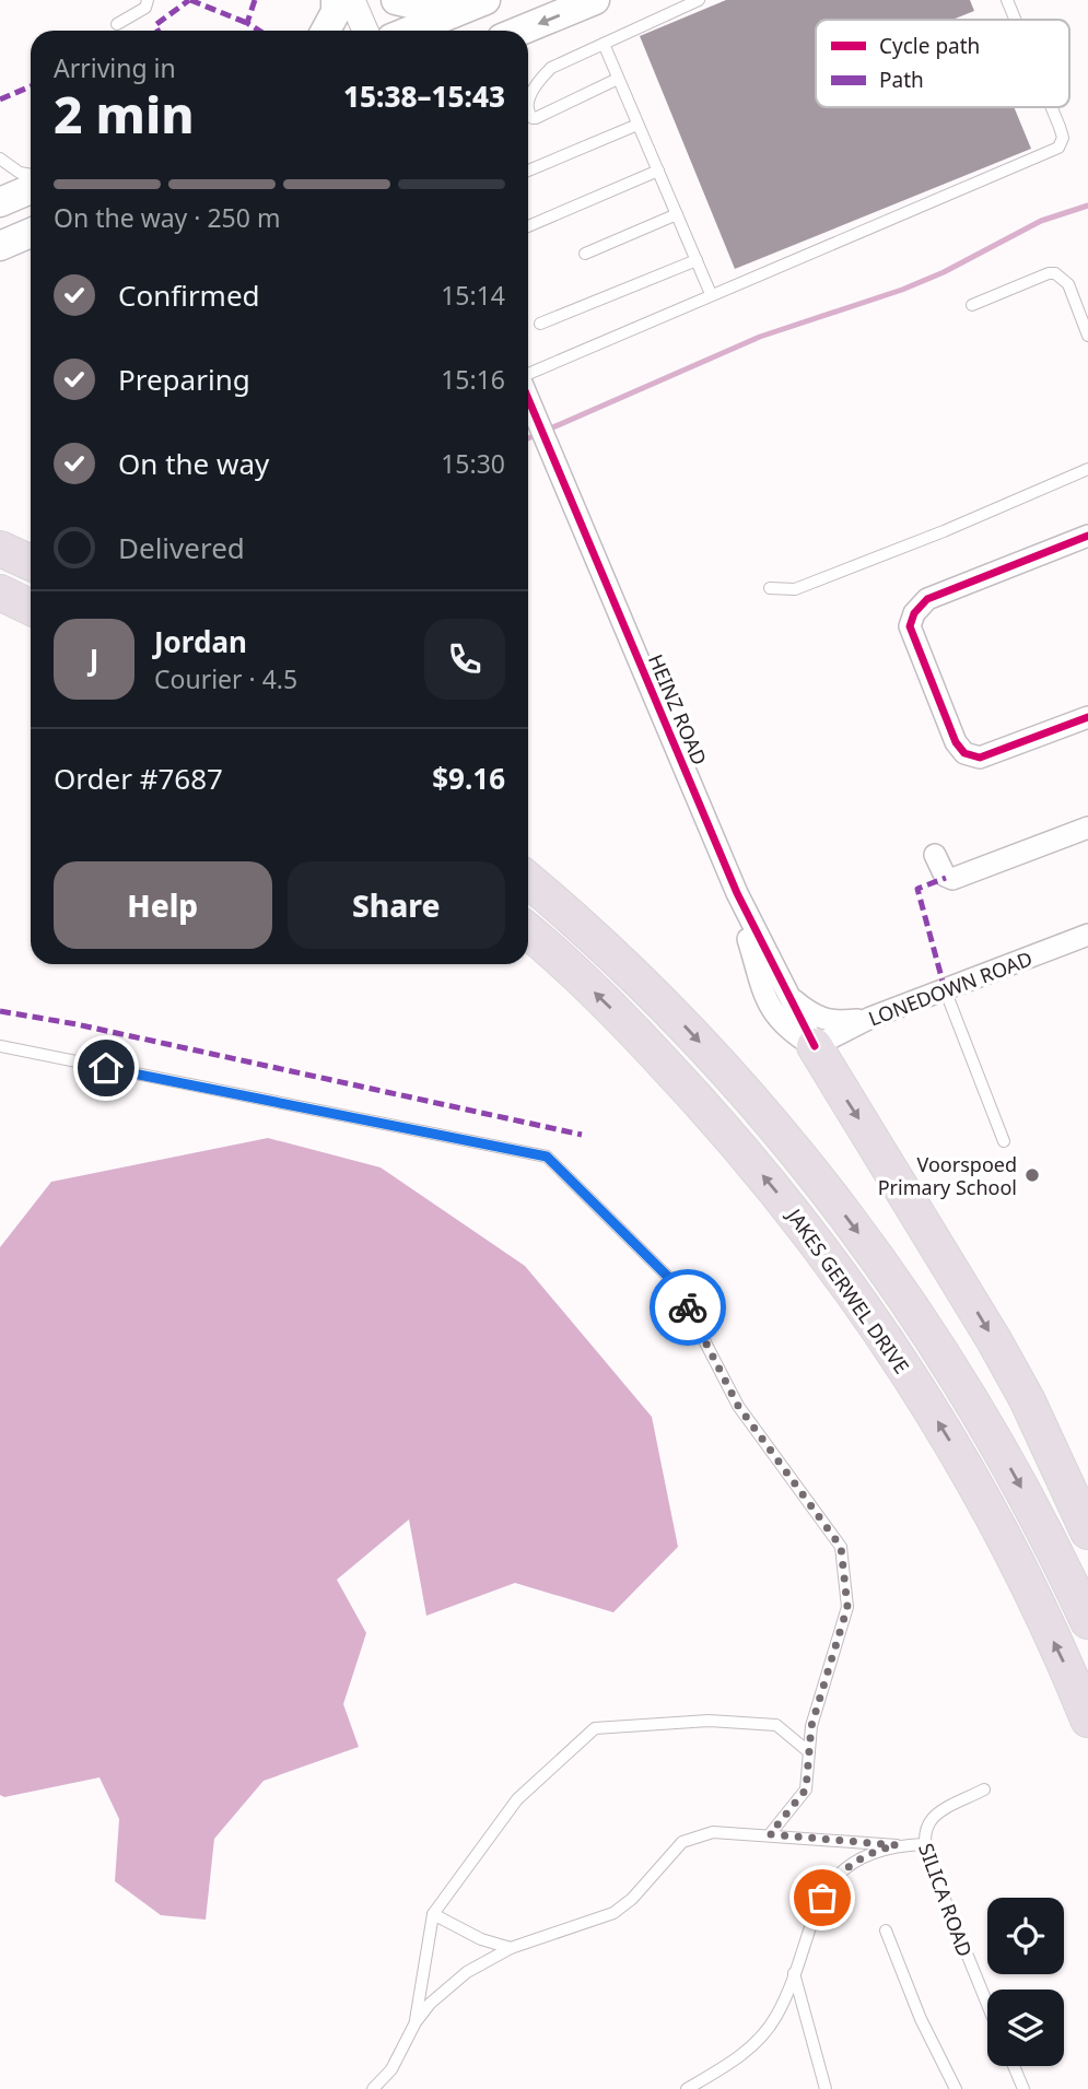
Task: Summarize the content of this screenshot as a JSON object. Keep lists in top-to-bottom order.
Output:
{
  "streets": {
    "highway": ["JAKES GERWEL DRIVE"],
    "street": ["HEINZ ROAD", "LONEDOWN ROAD"],
    "lane": ["SILICA ROAD"]
  },
  "crossings": [
    ["HEINZ ROAD", "LONEDOWN ROAD"]
  ],
  "places": ["Voorspoed Primary School"],
  "legend": ["Cycle path", "Path"],
  "page": {
    "heading": ["2 min", "Arriving in", "15:38–15:43"],
    "panel": [
      "Jordan",
      "Courier · 4.5",
      "Order #7687",
      "$9.16"
    ],
    "bar": "On the way · 250 m",
    "list": [
      ["Confirmed", "15:14"],
      ["Preparing", "15:16"],
      ["On the way", "15:30"],
      "Delivered"
    ],
    "round": "J",
    "buttons": ["Help", "Share"]
  }
}
